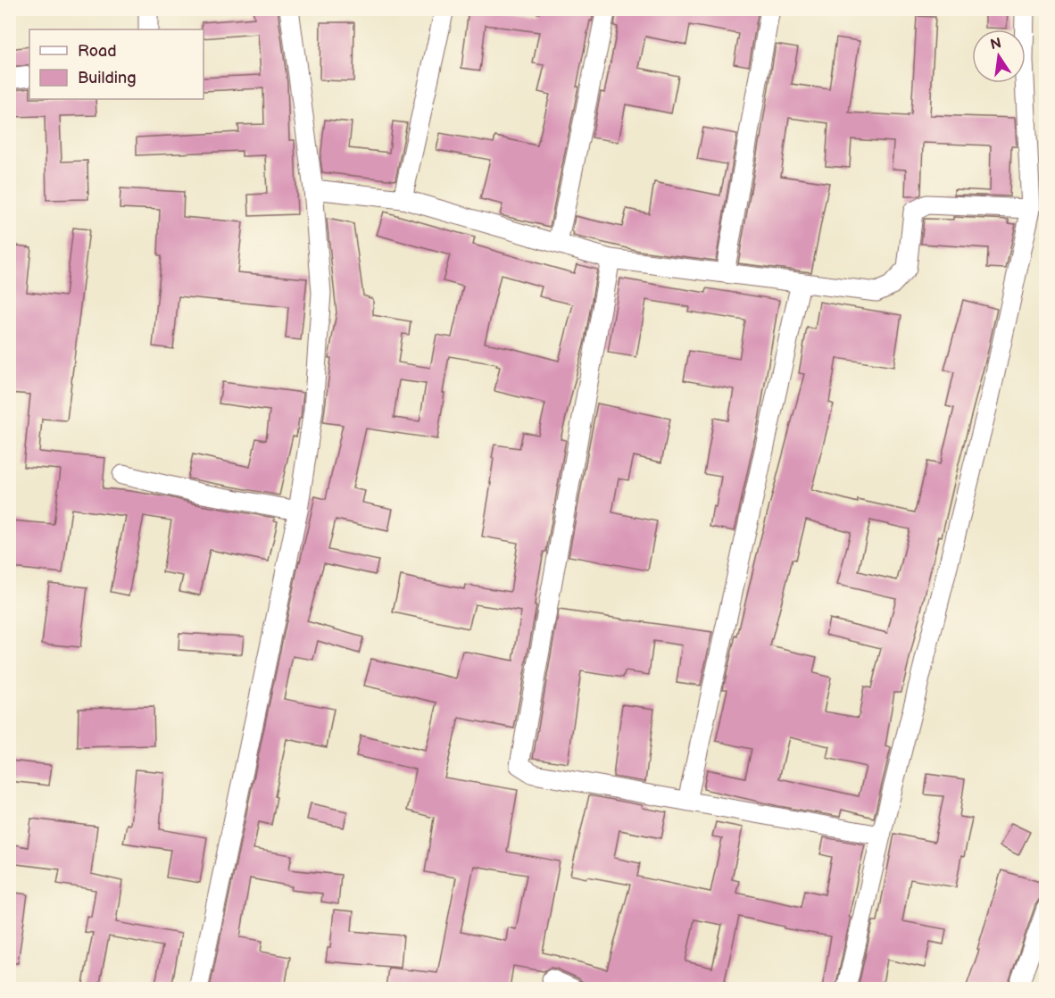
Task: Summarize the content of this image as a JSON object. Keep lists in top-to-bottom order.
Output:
{
  "legend": ["Road", "Building"],
  "north": "top"
}
